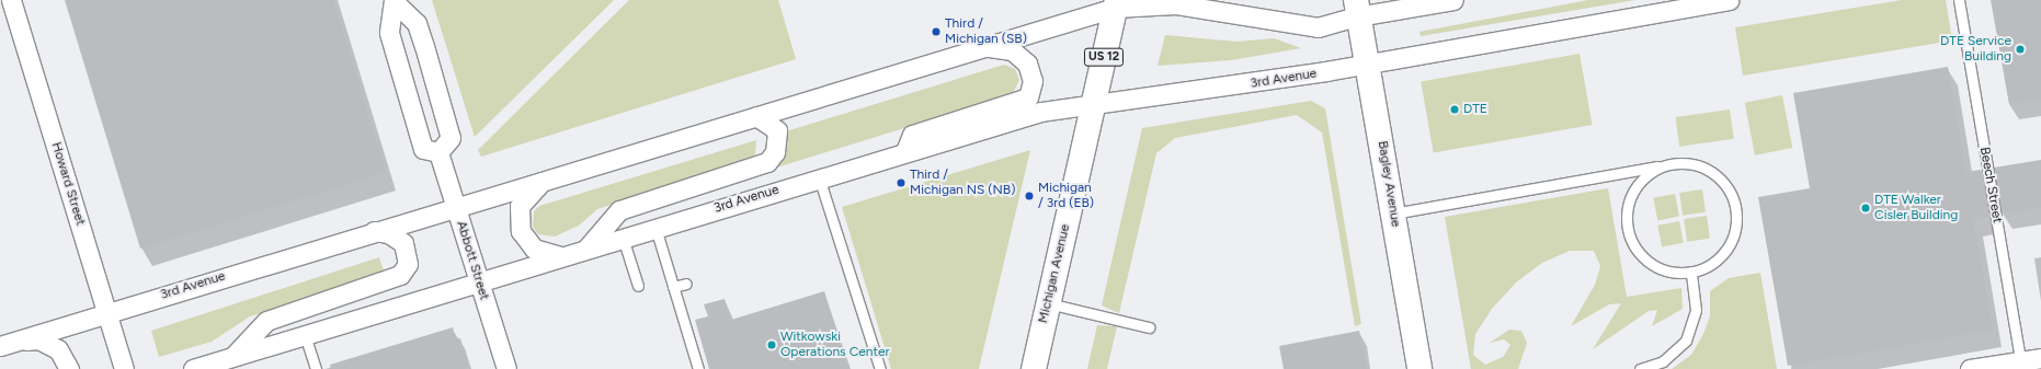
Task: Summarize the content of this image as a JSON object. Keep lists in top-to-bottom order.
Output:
{
  "streets": {
    "main road": ["US 12", "Bagley Avenue", "Michigan Avenue"],
    "street": ["3rd Avenue", "Howard Street", "Abbott Street"],
    "lane": ["Beech Street"]
  },
  "crossings": [
    ["3rd Avenue", "Howard Street"],
    ["3rd Avenue", "Bagley Avenue"],
    ["3rd Avenue", "Abbott Street"],
    ["3rd Avenue", "Michigan Avenue"]
  ],
  "places": [
    "Third / Michigan (SB)",
    "DTE Service Building",
    "DTE",
    "Third / Michigan NS (NB)",
    "Michigan / 3rd (EB)",
    "DTE Walker Cisler Building",
    "Witkowski Operations Center"
  ]
}
